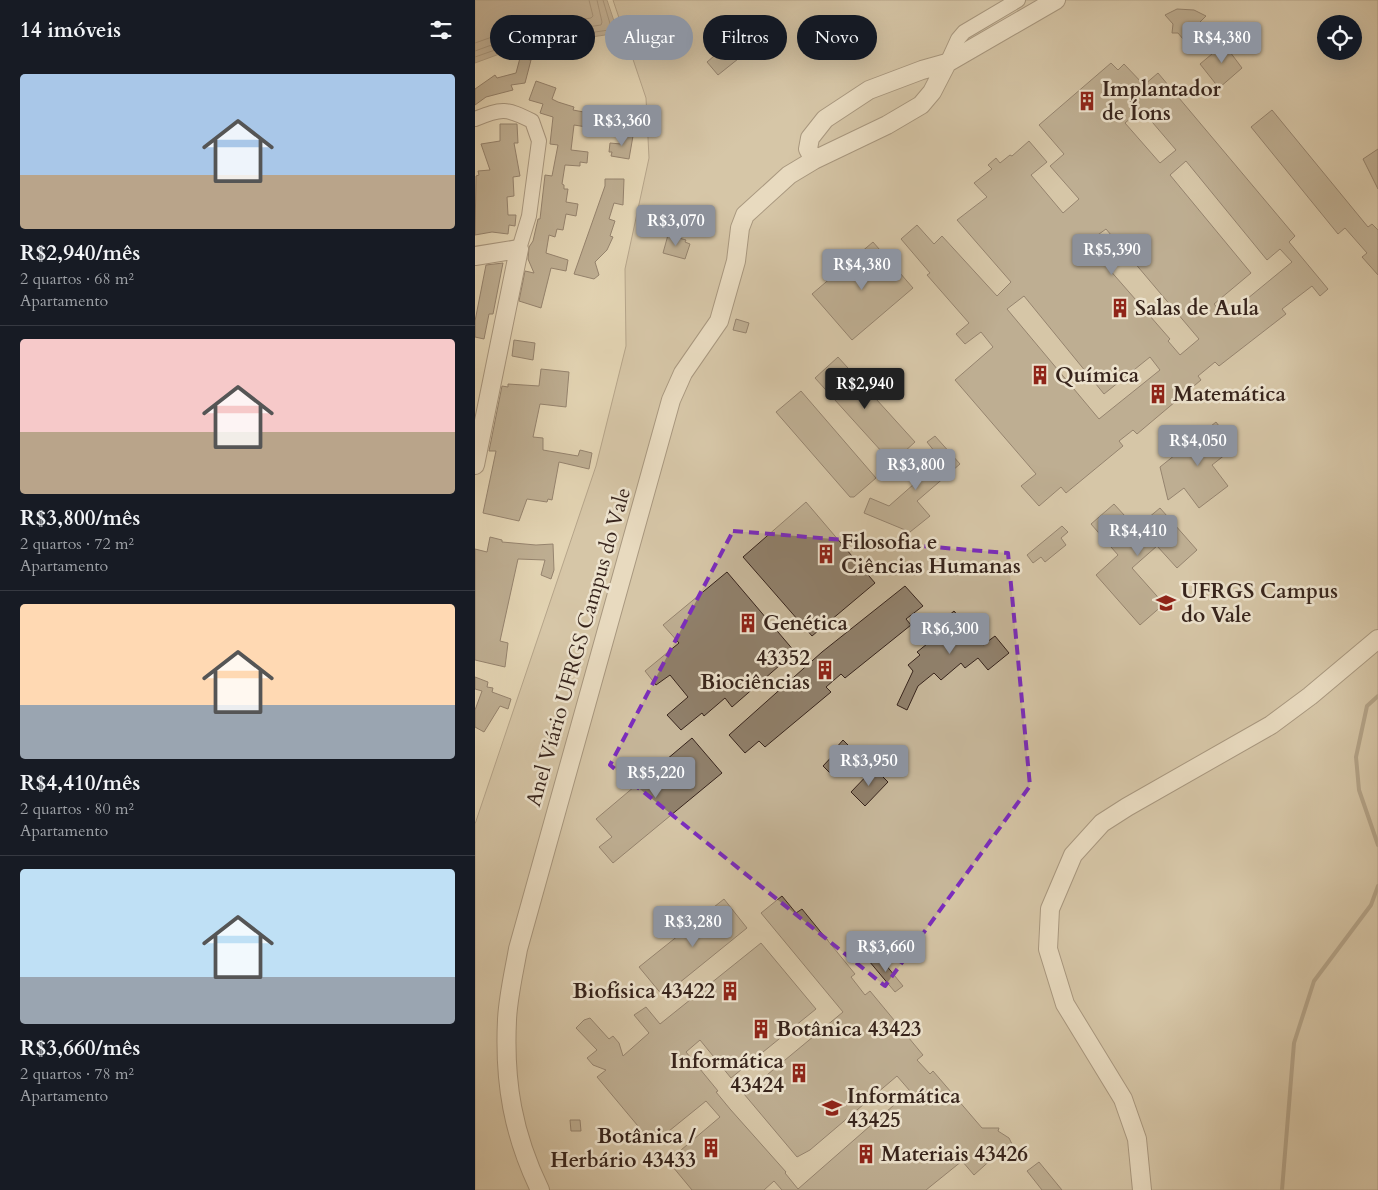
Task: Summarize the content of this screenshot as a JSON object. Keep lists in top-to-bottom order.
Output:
{
  "streets": {
    "street": ["Anel Viário UFRGS Campus do Vale"]
  },
  "places": {
    "building": [
      "Implantador de Íons",
      "Salas de Aula",
      "Química",
      "Matemática",
      "Filosofia e Ciências Humanas",
      "Genética",
      "43352 Biociências",
      "Biofísica 43422",
      "Botânica 43423",
      "Informática 43424",
      "Botânica / Herbário 43433",
      "Materiais 43426"
    ],
    "school or university": ["UFRGS Campus do Vale", "Informática 43425"]
  },
  "page": {
    "heading": "14 imóveis",
    "chip": [
      "Comprar",
      "Alugar",
      "Filtros",
      "Novo"
    ],
    "price": [
      "R$4,380",
      "R$3,360",
      "R$3,070",
      "R$5,390",
      "R$4,380",
      "R$2,940",
      "R$4,050",
      "R$3,800",
      "R$4,410",
      "R$6,300",
      "R$3,950",
      "R$5,220",
      "R$3,280",
      "R$3,660"
    ],
    "list": [
      {
        "name": "R$2,940/mês",
        "note": "2 quartos · 68 m² · Apartamento"
      },
      {
        "name": "R$3,800/mês",
        "note": "2 quartos · 72 m² · Apartamento"
      },
      {
        "name": "R$4,410/mês",
        "note": "2 quartos · 80 m² · Apartamento"
      },
      {
        "name": "R$3,660/mês",
        "note": "2 quartos · 78 m² · Apartamento"
      }
    ]
  }
}
